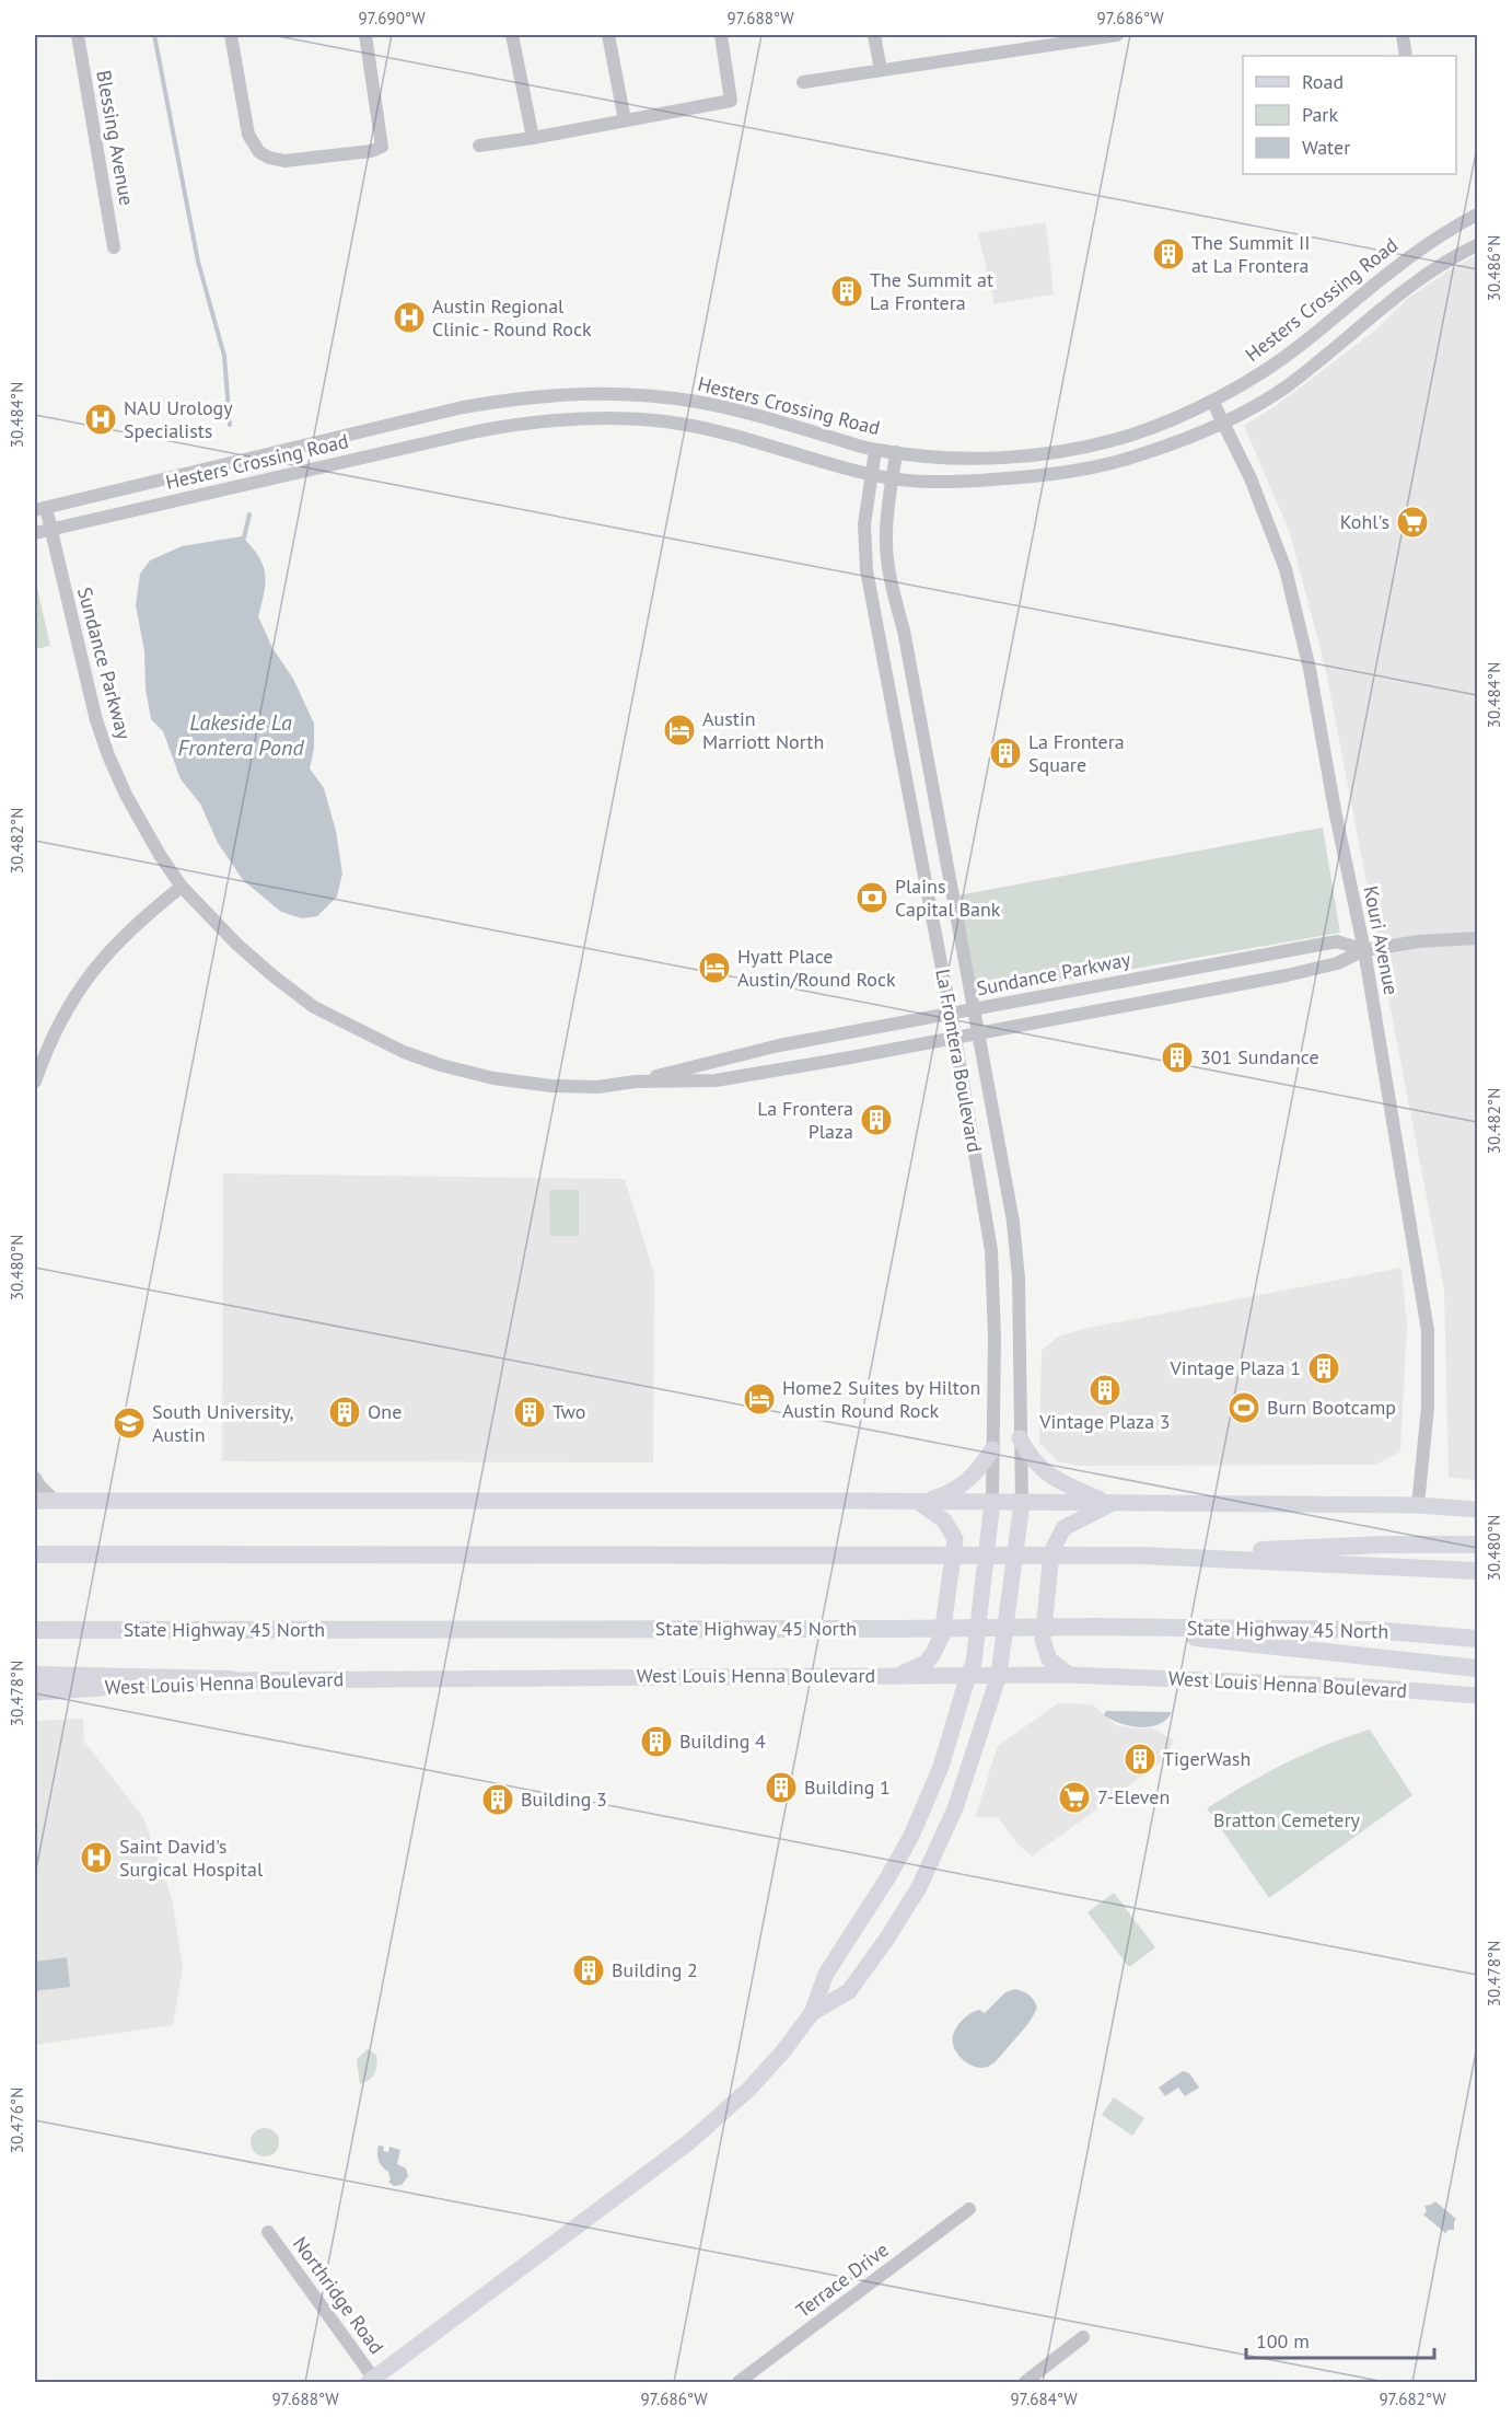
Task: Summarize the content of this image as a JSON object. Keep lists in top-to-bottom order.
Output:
{
  "streets": {
    "highway": ["State Highway 45 North"],
    "main road": ["La Frontera Boulevard", "West Louis Henna Boulevard"],
    "street": [
      "Blessing Avenue",
      "Hesters Crossing Road",
      "Sundance Parkway",
      "Kouri Avenue",
      "Terrace Drive",
      "Northridge Road"
    ]
  },
  "crossings": [
    ["Hesters Crossing Road", "Sundance Parkway"],
    ["Hesters Crossing Road", "Kouri Avenue"],
    ["Hesters Crossing Road", "La Frontera Boulevard"],
    ["Sundance Parkway", "Kouri Avenue"],
    ["Sundance Parkway", "La Frontera Boulevard"],
    ["La Frontera Boulevard", "West Louis Henna Boulevard"]
  ],
  "water": ["Lakeside La Frontera Pond"],
  "parks": ["Bratton Cemetery"],
  "places": {
    "building": [
      "The Summit II at La Frontera",
      "The Summit at La Frontera",
      "La Frontera Square",
      "301 Sundance",
      "La Frontera Plaza",
      "Vintage Plaza 1",
      "Vintage Plaza 3",
      "One",
      "Two",
      "Building 4",
      "TigerWash",
      "Building 1",
      "Building 3",
      "Building 2"
    ],
    "hospital": ["Austin Regional Clinic - Round Rock", "NAU Urology Specialists", "Saint David's Surgical Hospital"],
    "supermarket": ["Kohl's", "7-Eleven"],
    "hotel": ["Austin Marriott North", "Hyatt Place Austin/Round Rock", "Home2 Suites by Hilton Austin Round Rock"],
    "bank": ["Plains Capital Bank"],
    "sports": ["Burn Bootcamp"],
    "school or university": ["South University, Austin"]
  },
  "legend": ["Road", "Park", "Water"],
  "scale_bar": "100 m",
  "coordinates": [
    "97.690°W",
    "97.688°W",
    "97.686°W",
    "30.486°N",
    "30.484°N",
    "30.482°N",
    "30.480°N",
    "30.478°N",
    "30.476°N",
    "97.684°W",
    "97.682°W"
  ]
}
